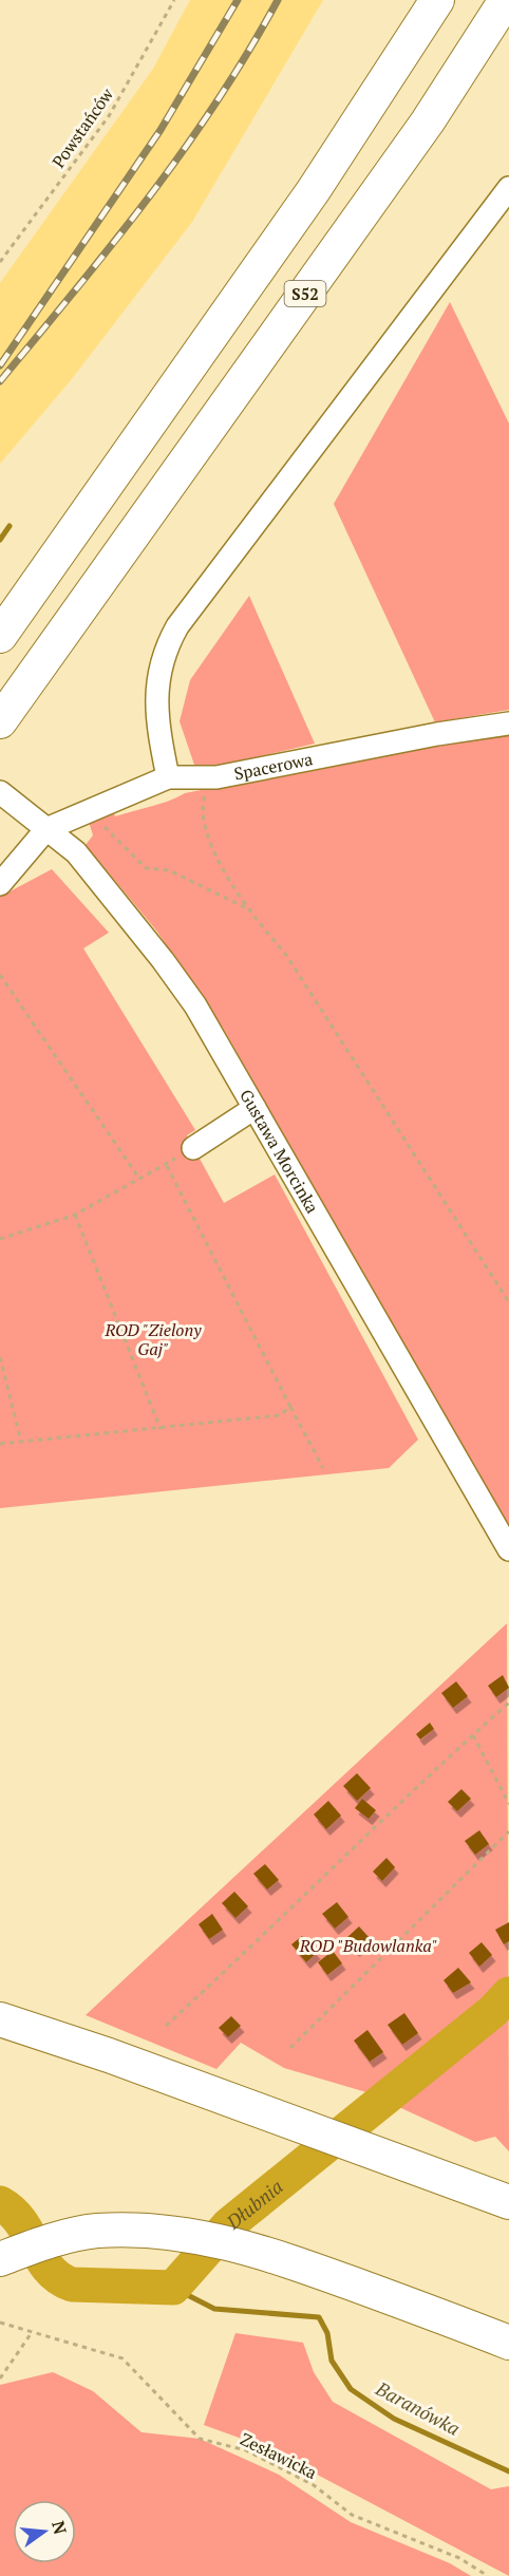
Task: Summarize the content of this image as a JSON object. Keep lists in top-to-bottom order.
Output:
{
  "streets": {
    "highway": ["S52"],
    "street": ["Spacerowa", "Gustawa Morcinka"],
    "path": ["Powstańców", "Zesławicka"]
  },
  "crossings": [
    ["Spacerowa", "Gustawa Morcinka"]
  ],
  "water": ["Dłubnia", "Baranówka"],
  "parks": ["ROD \"Zielony Gaj\"", "ROD \"Budowlanka\""],
  "north": "right"
}
